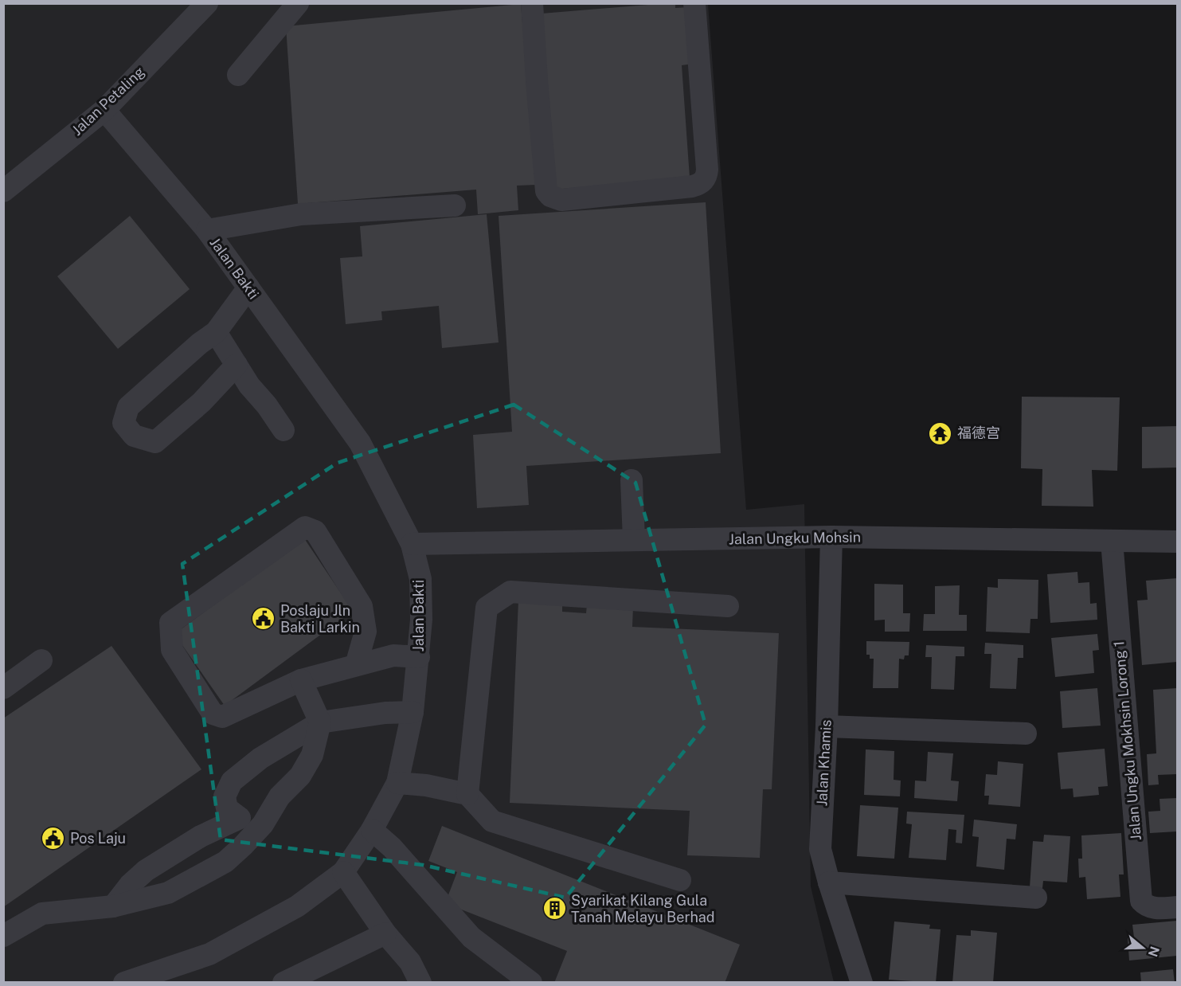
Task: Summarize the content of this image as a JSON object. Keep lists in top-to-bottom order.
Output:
{
  "streets": {
    "street": [
      "Jalan Petaling",
      "Jalan Bakti",
      "Jalan Ungku Mohsin",
      "Jalan Ungku Mokhsin Lorong 1",
      "Jalan Khamis"
    ]
  },
  "crossings": [
    ["Jalan Petaling", "Jalan Bakti"],
    ["Jalan Bakti", "Jalan Ungku Mohsin"],
    ["Jalan Ungku Mohsin", "Jalan Ungku Mokhsin Lorong 1"],
    ["Jalan Ungku Mohsin", "Jalan Khamis"]
  ],
  "places": {
    "temple": ["福德宫"],
    "public building": ["Poslaju Jln Bakti Larkin", "Pos Laju"],
    "building": ["Syarikat Kilang Gula Tanah Melayu Berhad"]
  },
  "north": "right"
}
